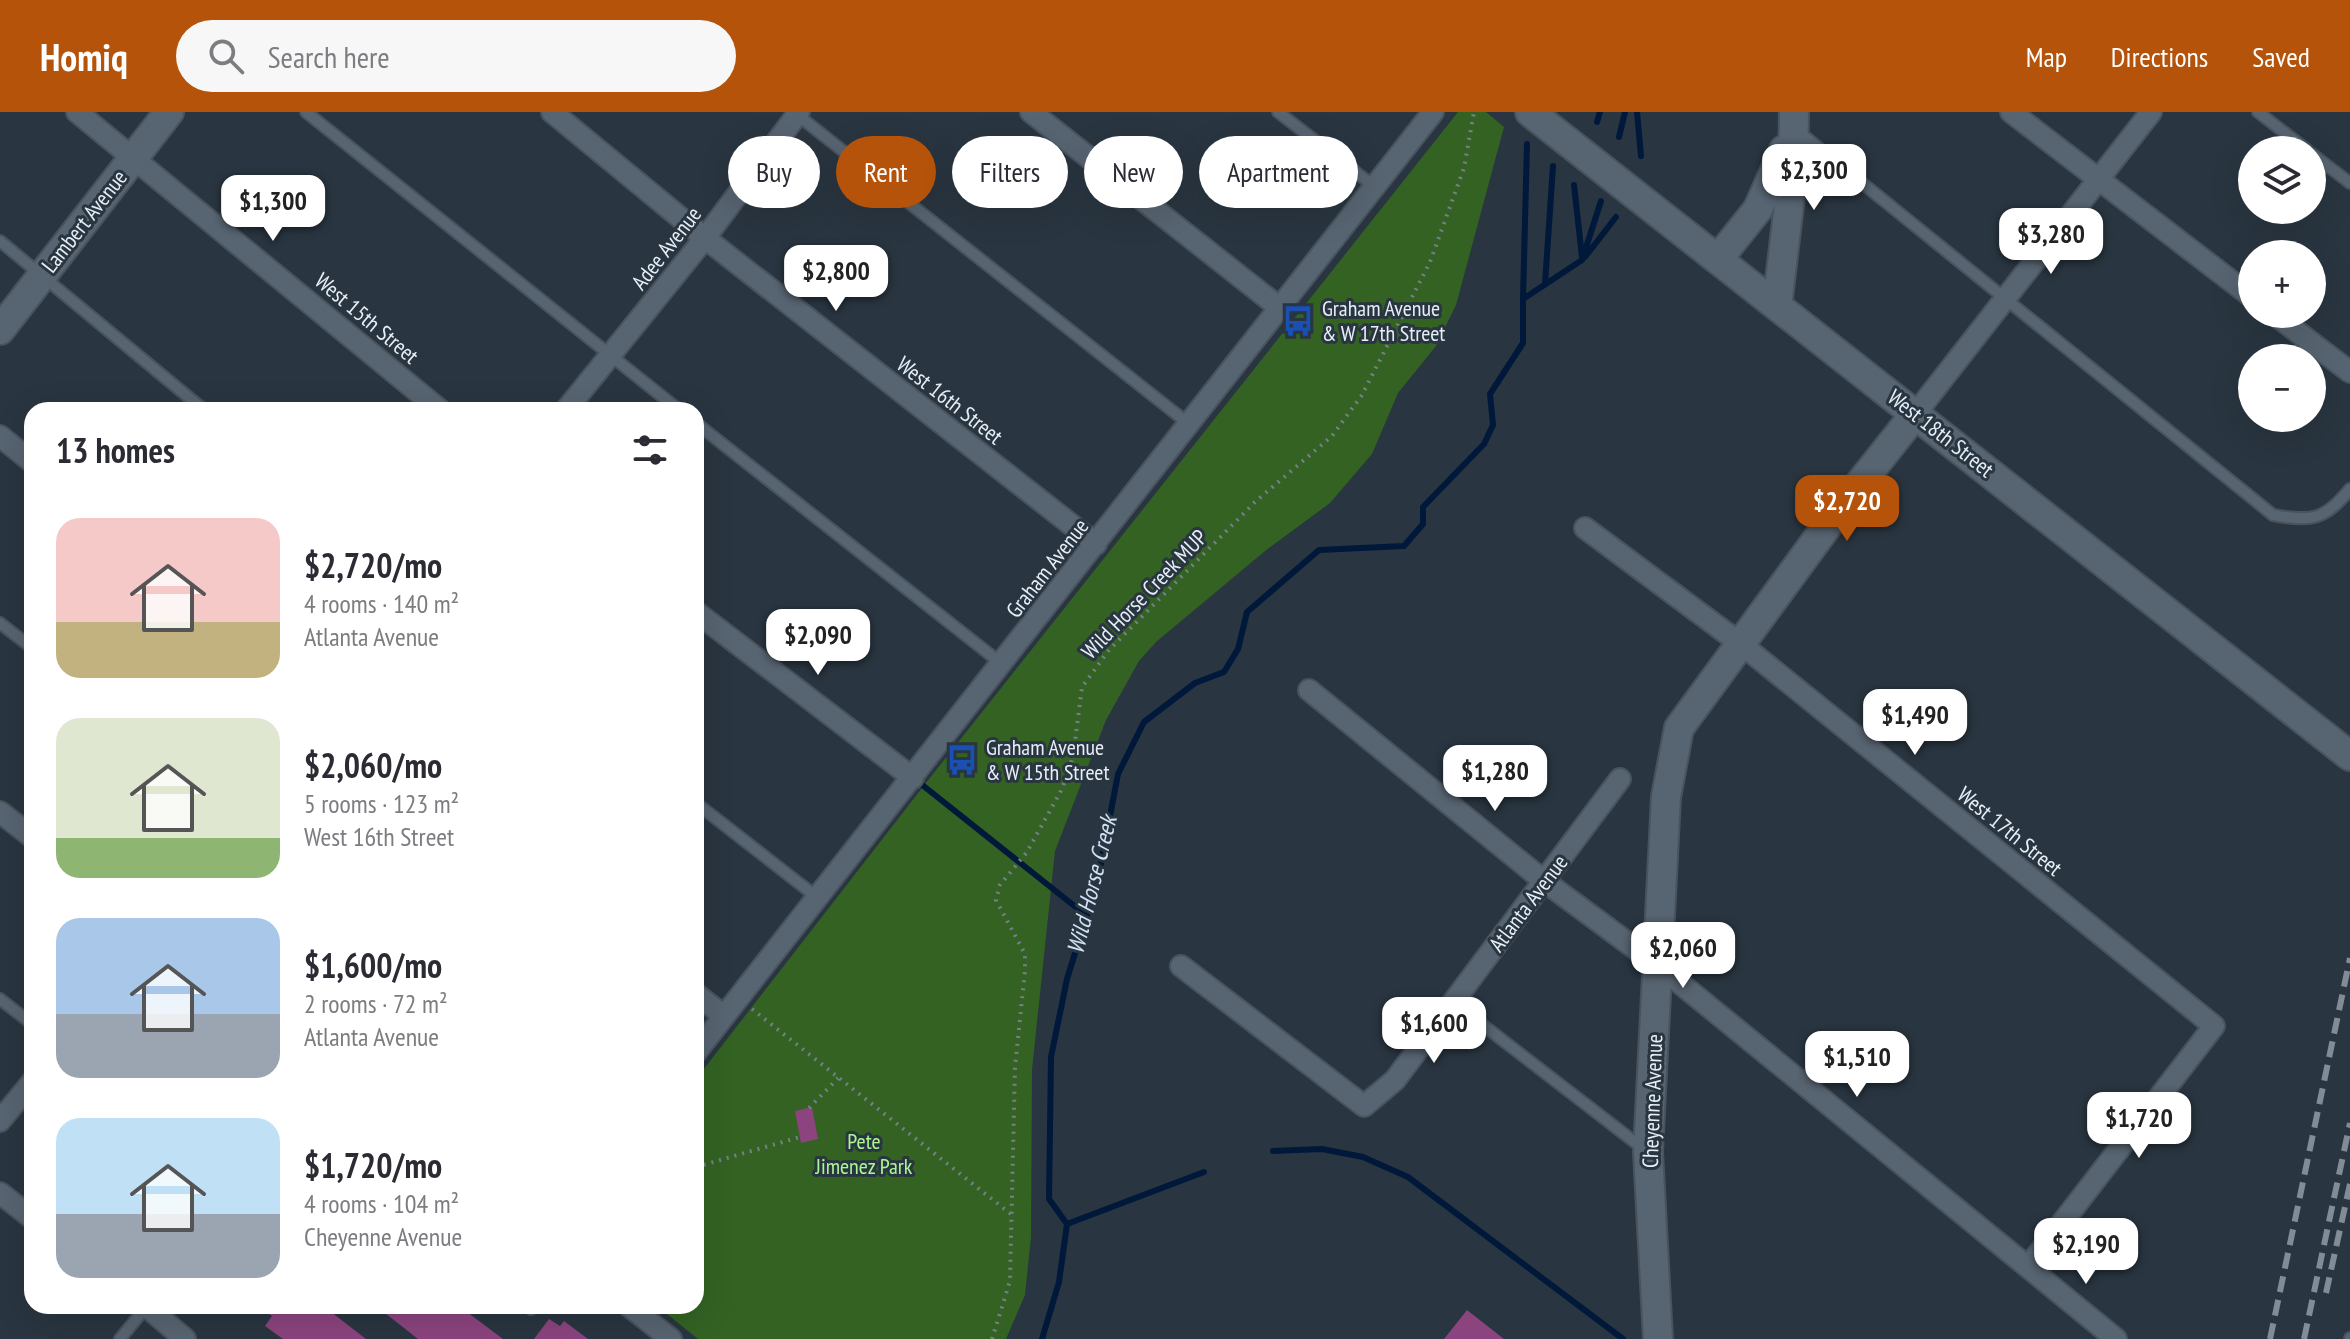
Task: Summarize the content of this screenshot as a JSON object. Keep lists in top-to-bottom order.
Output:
{
  "streets": {
    "street": [
      "Lambert Avenue",
      "Adee Avenue",
      "West 15th Street",
      "West 16th Street",
      "West 18th Street",
      "Graham Avenue",
      "West 17th Street",
      "Atlanta Avenue",
      "Cheyenne Avenue"
    ],
    "path": ["Wild Horse Creek MUP"]
  },
  "crossings": [
    ["Lambert Avenue", "West 15th Street"],
    ["Adee Avenue", "West 16th Street"],
    ["West 16th Street", "Graham Avenue"],
    ["West 17th Street", "Cheyenne Avenue"]
  ],
  "water": ["Wild Horse Creek"],
  "parks": ["Pete Jimenez Park"],
  "places": {
    "bus stop": ["Graham Avenue & W 17th Street", "Graham Avenue & W 15th Street"]
  },
  "page": {
    "header": "Homiq",
    "search": "Search here",
    "nav": ["Map", "Directions", "Saved"],
    "map_buttons": ["+", "−"],
    "chip": [
      "Buy",
      "Rent",
      "Filters",
      "New",
      "Apartment"
    ],
    "price": [
      "$2,300",
      "$1,300",
      "$3,280",
      "$2,800",
      "$2,720",
      "$2,090",
      "$1,490",
      "$1,280",
      "$2,060",
      "$1,600",
      "$1,510",
      "$1,720",
      "$2,190"
    ],
    "heading": "13 homes",
    "list": [
      {
        "name": "$2,720/mo",
        "note": "4 rooms · 140 m² · Atlanta Avenue"
      },
      {
        "name": "$2,060/mo",
        "note": "5 rooms · 123 m² · West 16th Street"
      },
      {
        "name": "$1,600/mo",
        "note": "2 rooms · 72 m² · Atlanta Avenue"
      },
      {
        "name": "$1,720/mo",
        "note": "4 rooms · 104 m² · Cheyenne Avenue"
      }
    ]
  }
}
